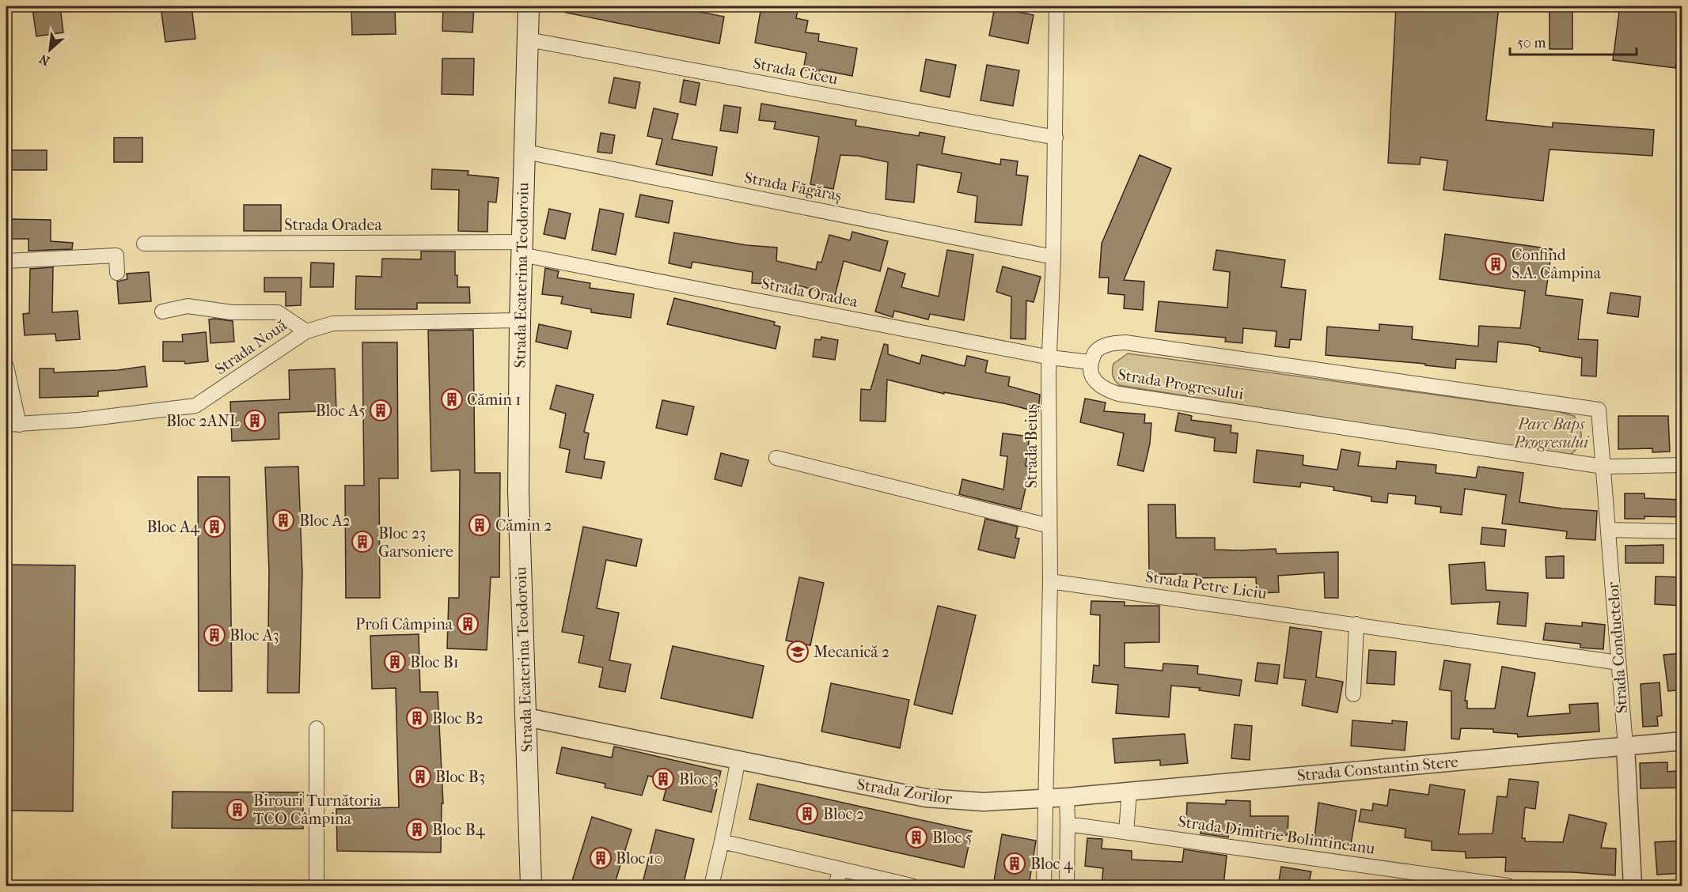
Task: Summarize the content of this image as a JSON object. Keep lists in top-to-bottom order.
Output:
{
  "streets": {
    "main road": ["Strada Ecaterina Teodoroiu"],
    "street": [
      "Strada Ciceu",
      "Strada Făgăraș",
      "Strada Oradea",
      "Strada Nouă",
      "Strada Progresului",
      "Strada Beiuș",
      "Strada Petre Liciu",
      "Strada Conductelor",
      "Strada Constantin Stere",
      "Strada Zorilor",
      "Strada Dimitrie Bolintineanu"
    ]
  },
  "crossings": [
    ["Strada Ciceu", "Strada Ecaterina Teodoroiu"],
    ["Strada Ciceu", "Strada Beiuș"],
    ["Strada Făgăraș", "Strada Ecaterina Teodoroiu"],
    ["Strada Făgăraș", "Strada Beiuș"],
    ["Strada Oradea", "Strada Ecaterina Teodoroiu"],
    ["Strada Oradea", "Strada Progresului"],
    ["Strada Oradea", "Strada Beiuș"],
    ["Strada Ecaterina Teodoroiu", "Strada Nouă"],
    ["Strada Ecaterina Teodoroiu", "Strada Zorilor"],
    ["Strada Progresului", "Strada Conductelor"],
    ["Strada Beiuș", "Strada Petre Liciu"],
    ["Strada Beiuș", "Strada Zorilor"],
    ["Strada Petre Liciu", "Strada Conductelor"],
    ["Strada Conductelor", "Strada Constantin Stere"],
    ["Strada Constantin Stere", "Strada Zorilor"]
  ],
  "parks": ["Parc Baps Progresului"],
  "places": {
    "building": [
      "Confind S.A. Câmpina",
      "Cămin 1",
      "Bloc A5",
      "Bloc 2ANL",
      "Bloc A2",
      "Cămin 2",
      "Bloc A4",
      "Bloc 23 Garsoniere",
      "Profi Câmpina",
      "Bloc A3",
      "Bloc B1",
      "Bloc B2",
      "Bloc B3",
      "Bloc 3",
      "Birouri Turnătoria TCO Câmpina",
      "Bloc 2",
      "Bloc B4",
      "Bloc 5",
      "Bloc 10",
      "Bloc 4"
    ],
    "school or university": ["Mecanică 2"]
  },
  "scale_bar": "50 m",
  "north": "bottom left"
}
